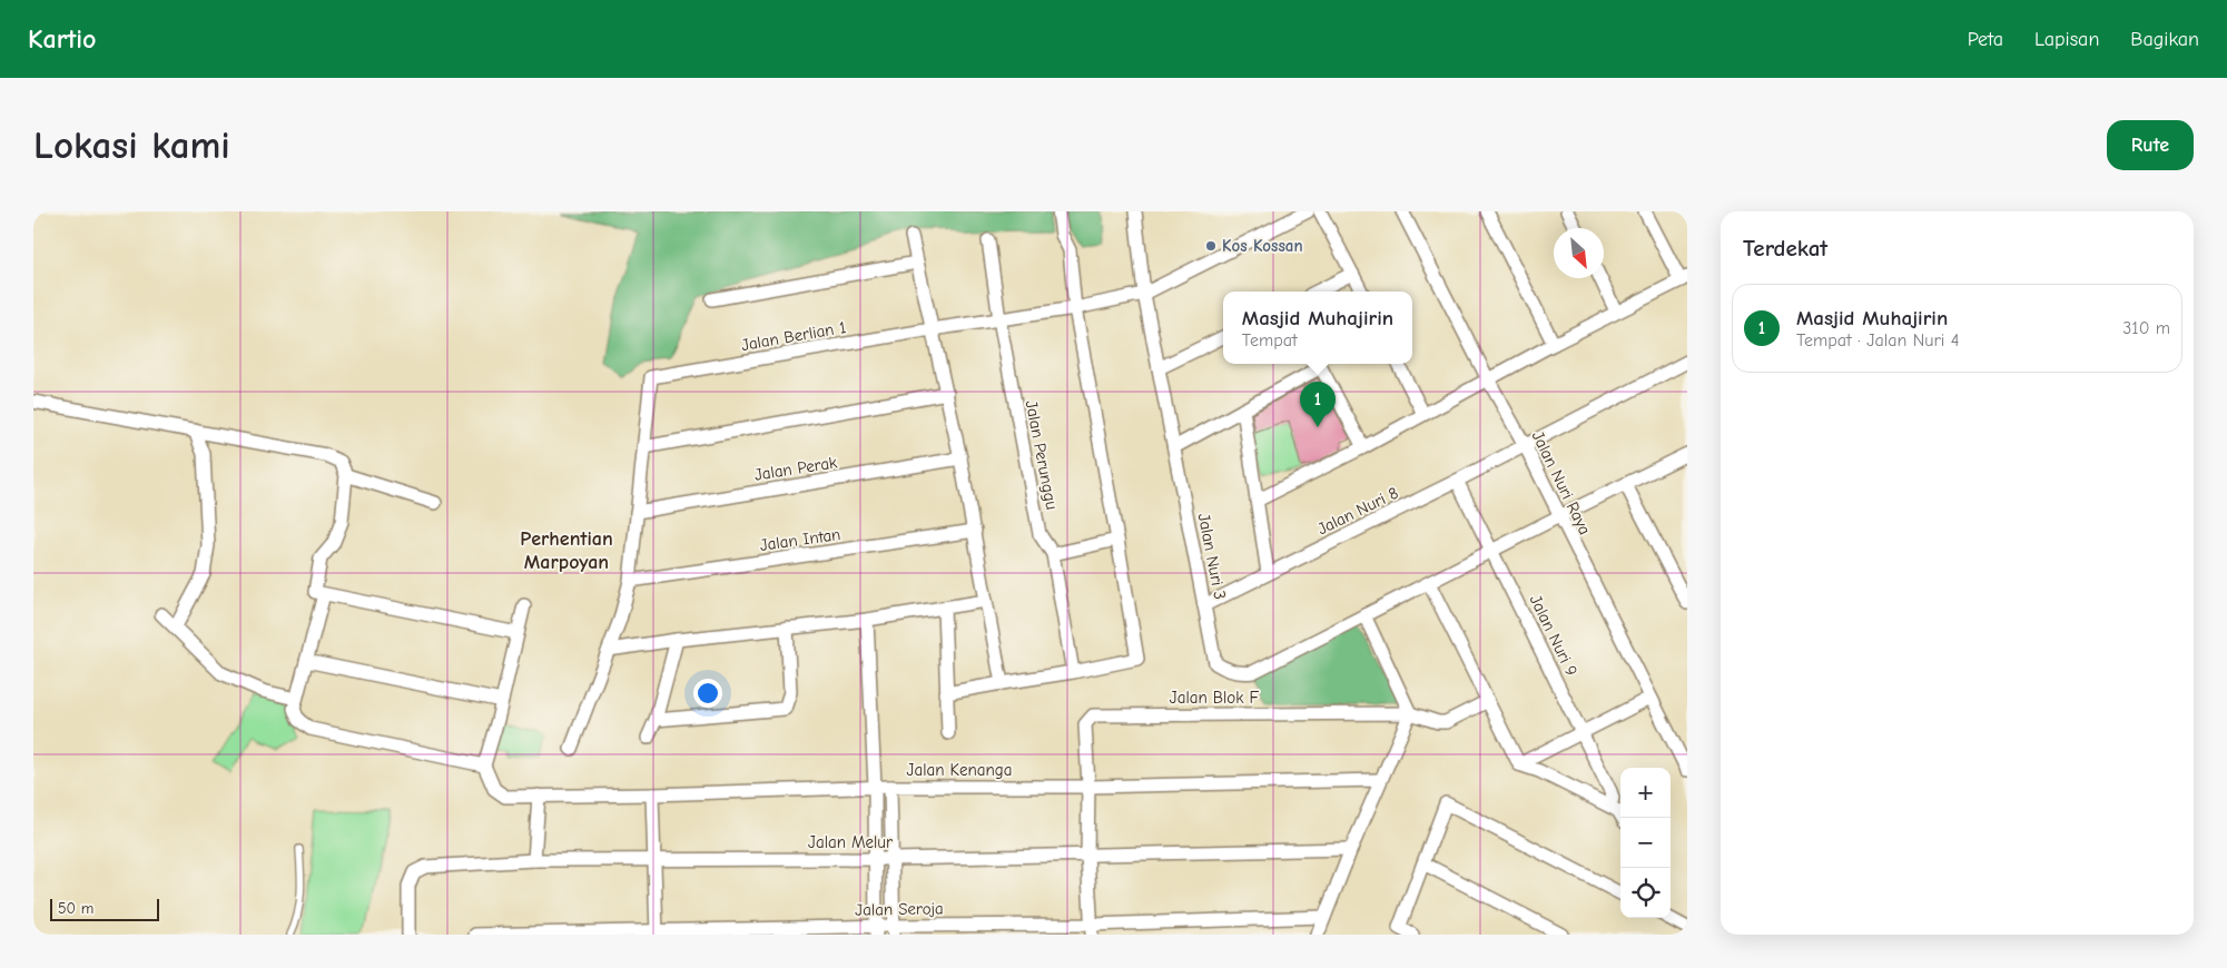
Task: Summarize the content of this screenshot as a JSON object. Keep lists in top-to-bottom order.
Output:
{
  "streets": {
    "street": [
      "Jalan Berlian 1",
      "Jalan Perunggu",
      "Jalan Perak",
      "Jalan Nuri Raya",
      "Jalan Nuri 8",
      "Jalan Intan",
      "Jalan Nuri 3",
      "Jalan Nuri 9",
      "Jalan Blok F",
      "Jalan Kenanga",
      "Jalan Melur",
      "Jalan Seroja"
    ]
  },
  "crossings": [
    ["Jalan Berlian 1", "Jalan Perunggu"],
    ["Jalan Berlian 1", "Jalan Perak"],
    ["Jalan Berlian 1", "Jalan Intan"],
    ["Jalan Berlian 1", "Jalan Nuri 3"],
    ["Jalan Nuri Raya", "Jalan Nuri 8"],
    ["Jalan Nuri 8", "Jalan Nuri 3"],
    ["Jalan Nuri 8", "Jalan Nuri 9"],
    ["Jalan Blok F", "Jalan Kenanga"],
    ["Jalan Blok F", "Jalan Melur"],
    ["Jalan Blok F", "Jalan Seroja"]
  ],
  "districts": ["Perhentian Marpoyan"],
  "places": ["Kos Kossan"],
  "scale_bar": "50 m",
  "north": "bottom right",
  "page": {
    "header": "Kartio",
    "nav": ["Peta", "Lapisan", "Bagikan"],
    "buttons": "Rute",
    "title": "Lokasi kami",
    "heading": "Terdekat",
    "list": [
      {
        "mark": "1",
        "name": "Masjid Muhajirin",
        "note": "Tempat · Jalan Nuri 4",
        "value": "310 m"
      }
    ],
    "popup": ["Masjid Muhajirin", "Tempat"],
    "pins": "1",
    "map_buttons": ["+", "−"],
    "scale": "50 m"
  }
}
